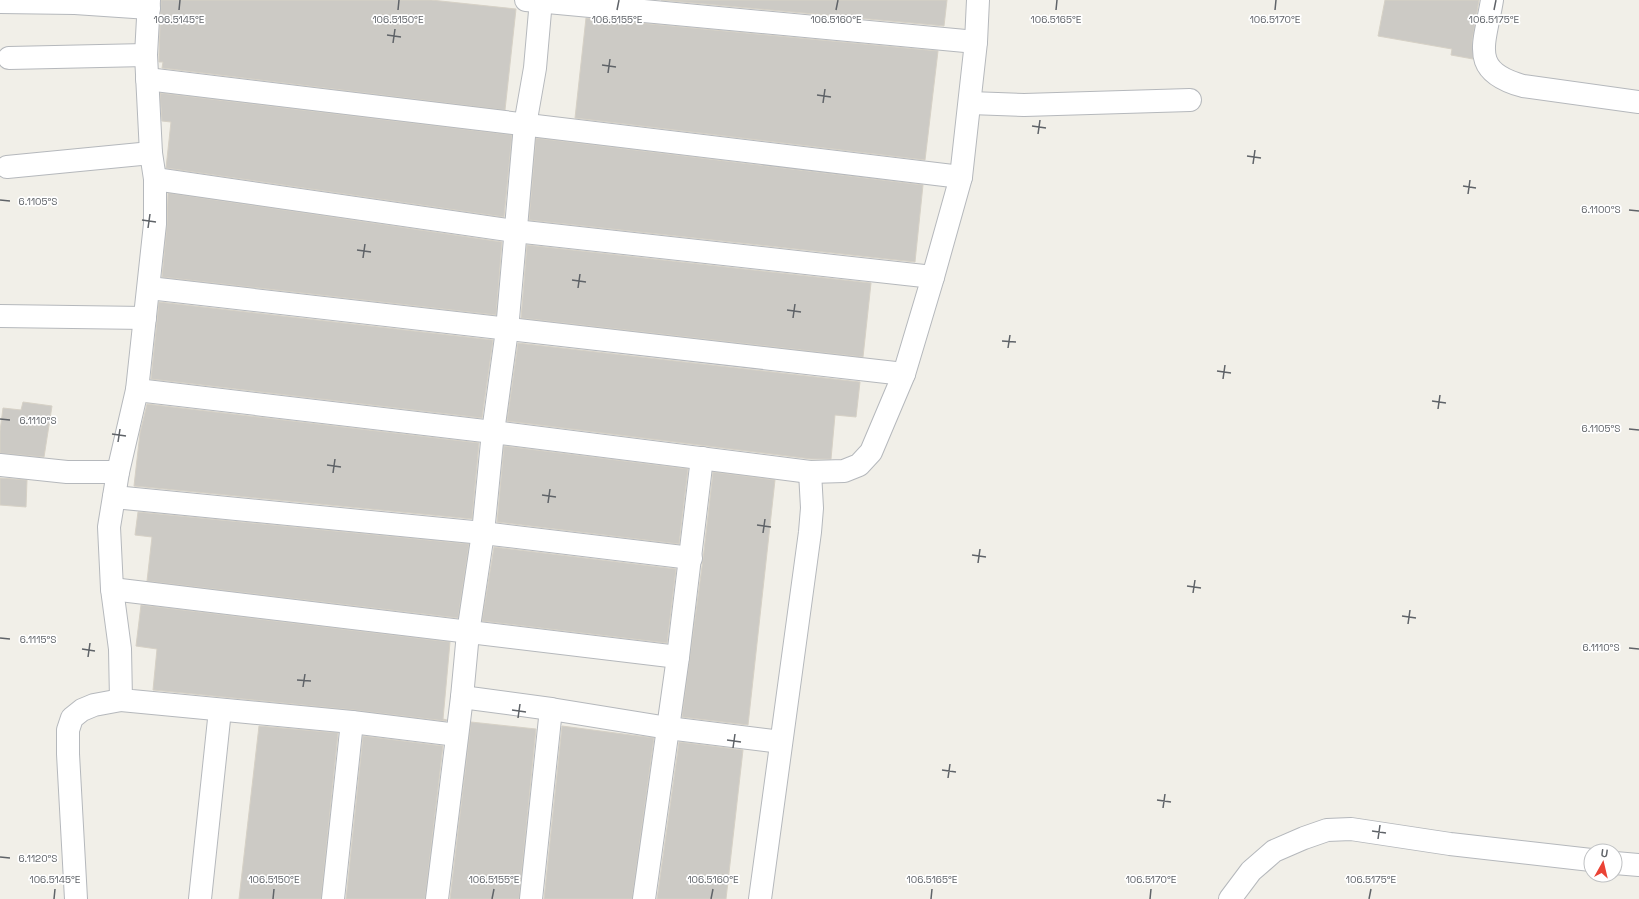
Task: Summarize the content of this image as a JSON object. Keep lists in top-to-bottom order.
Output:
{
  "north": "top",
  "coordinates": [
    "106.5145°E",
    "106.5150°E",
    "106.5155°E",
    "106.5160°E",
    "106.5165°E",
    "106.5170°E",
    "106.5175°E",
    "6.1105°S",
    "6.1100°S",
    "6.1110°S",
    "6.1115°S",
    "6.1120°S"
  ]
}
